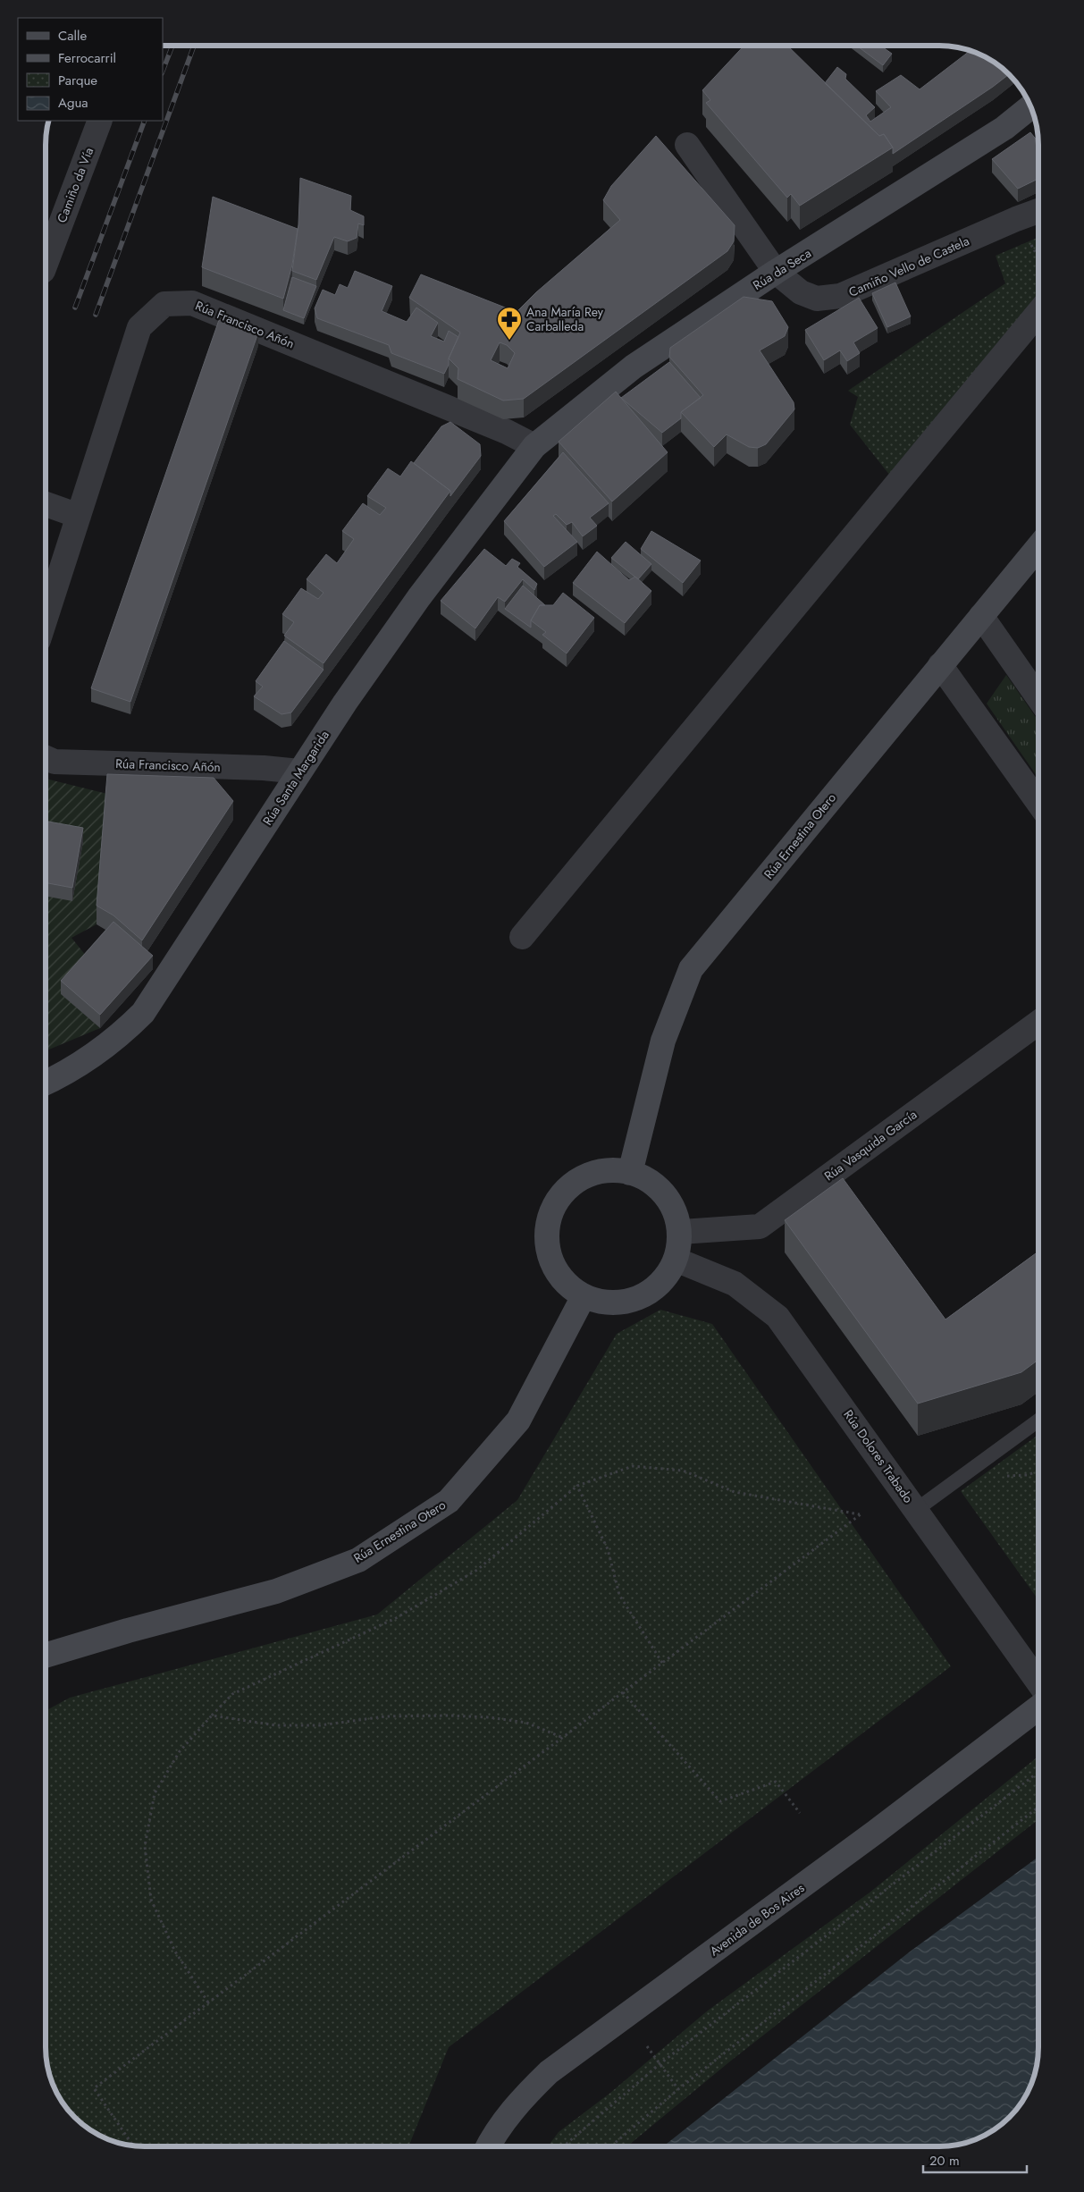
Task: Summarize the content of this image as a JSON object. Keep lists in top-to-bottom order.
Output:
{
  "streets": {
    "street": [
      "Camiño da Vía",
      "Camiño Vello de Castela",
      "Rúa da Seca",
      "Rúa Francisco Añón",
      "Rúa Santa Margarida",
      "Rúa Ernestina Otero",
      "Rúa Vasquida García",
      "Rúa Dolores Trabado",
      "Avenida de Bos Aires"
    ]
  },
  "crossings": [
    ["Camiño Vello de Castela", "Rúa da Seca"],
    ["Rúa da Seca", "Rúa Francisco Añón"],
    ["Rúa da Seca", "Rúa Santa Margarida"],
    ["Rúa Francisco Añón", "Rúa Santa Margarida"],
    ["Rúa Ernestina Otero", "Rúa Vasquida García"],
    ["Rúa Ernestina Otero", "Rúa Dolores Trabado"],
    ["Rúa Vasquida García", "Rúa Dolores Trabado"]
  ],
  "places": {
    "pharmacy": ["Ana María Rey Carballeda"]
  },
  "legend": [
    "Calle",
    "Ferrocarril",
    "Parque",
    "Agua"
  ],
  "scale_bar": "20 m"
}
